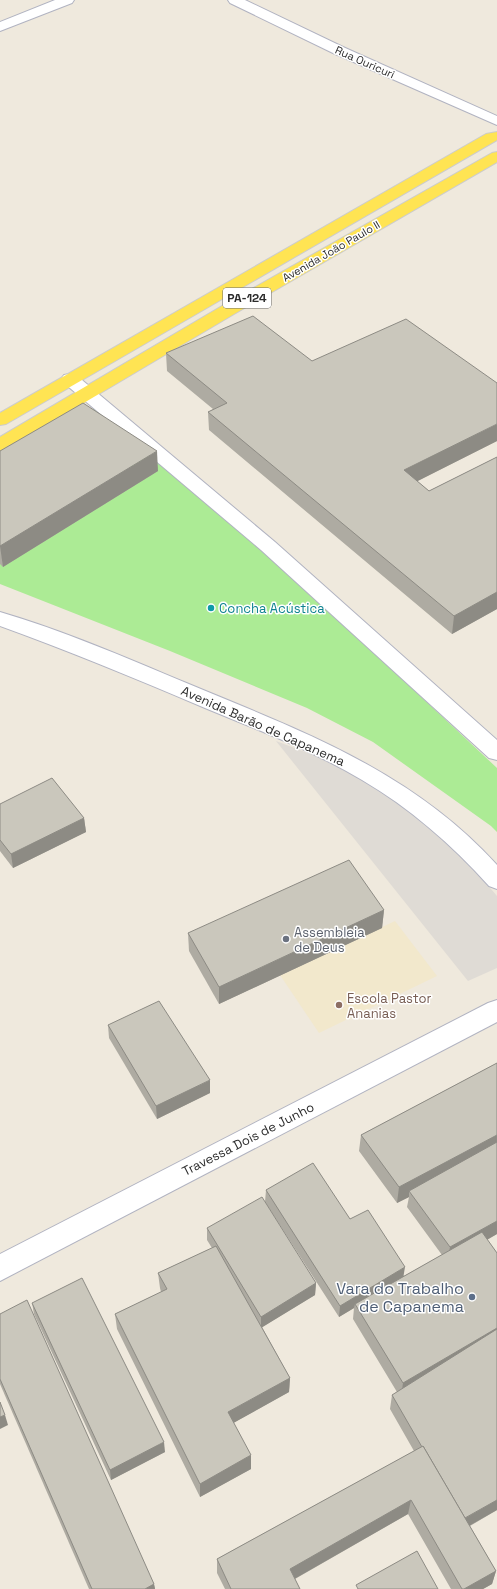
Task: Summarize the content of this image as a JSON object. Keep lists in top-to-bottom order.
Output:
{
  "streets": {
    "main road": ["Avenida João Paulo II", "PA-124"],
    "street": ["Rua Ouricuri", "Avenida Barão de Capanema", "Travessa Dois de Junho"]
  },
  "places": [
    "Concha Acústica",
    "Assembleia de Deus",
    "Escola Pastor Ananias",
    "Vara do Trabalho de Capanema"
  ]
}
